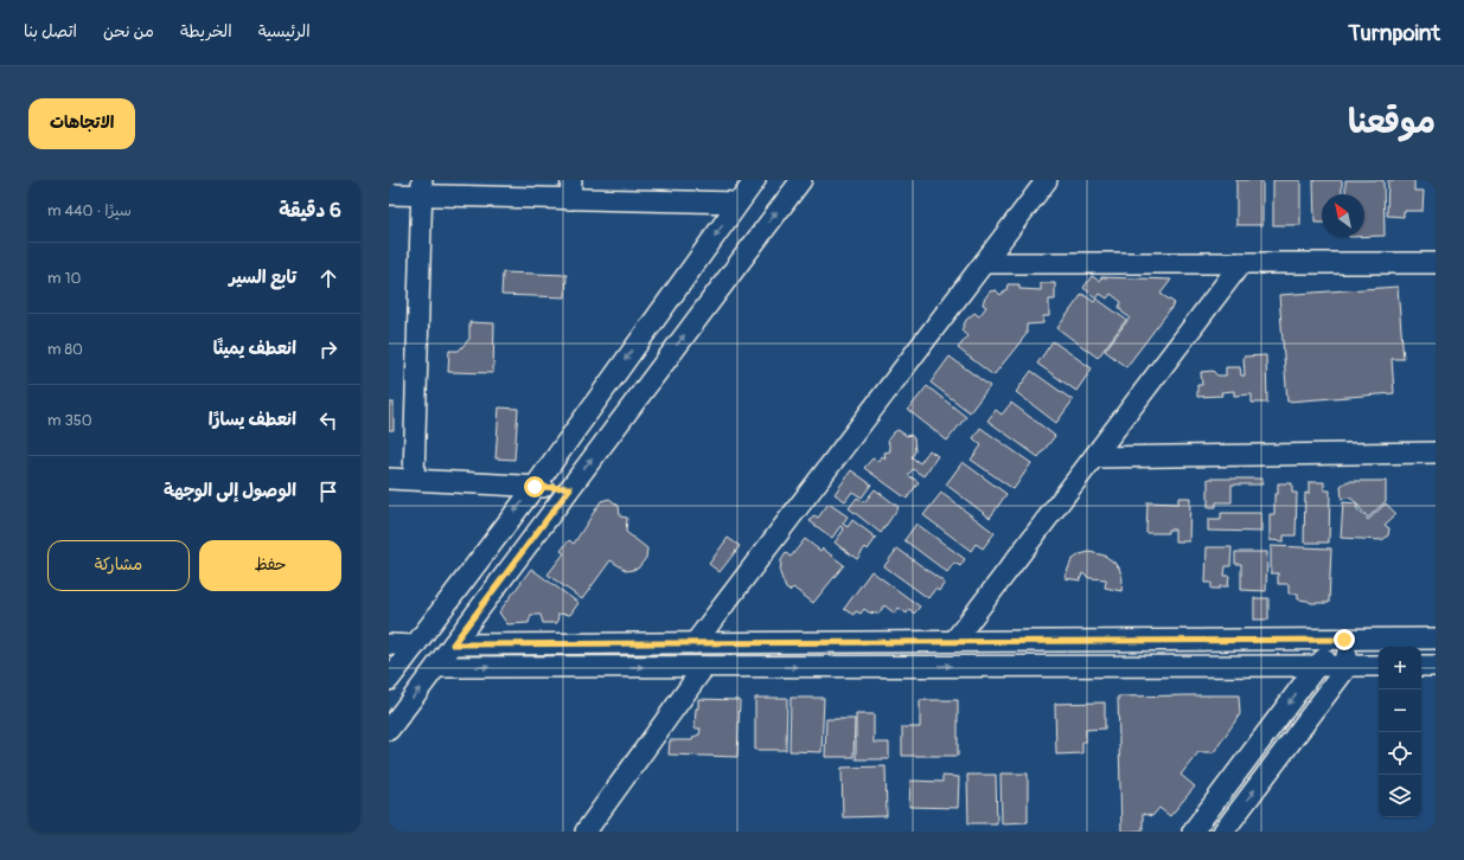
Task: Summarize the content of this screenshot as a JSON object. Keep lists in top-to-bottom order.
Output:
{
  "north": "top left",
  "page": {
    "header": "Turnpoint",
    "nav": [
      "الرئيسية",
      "الخريطة",
      "من نحن",
      "اتصل بنا"
    ],
    "title": "موقعنا",
    "buttons": [
      "الاتجاهات",
      ["حفظ", "مشاركة"]
    ],
    "heading": ["6 دقيقة", "سيرًا · 440 m"],
    "list": [
      ["تابع السير", "10 m"],
      ["انعطف يمينًا", "80 m"],
      ["انعطف يسارًا", "350 m"],
      "الوصول إلى الوجهة"
    ],
    "map_buttons": ["+", "−"]
  }
}
